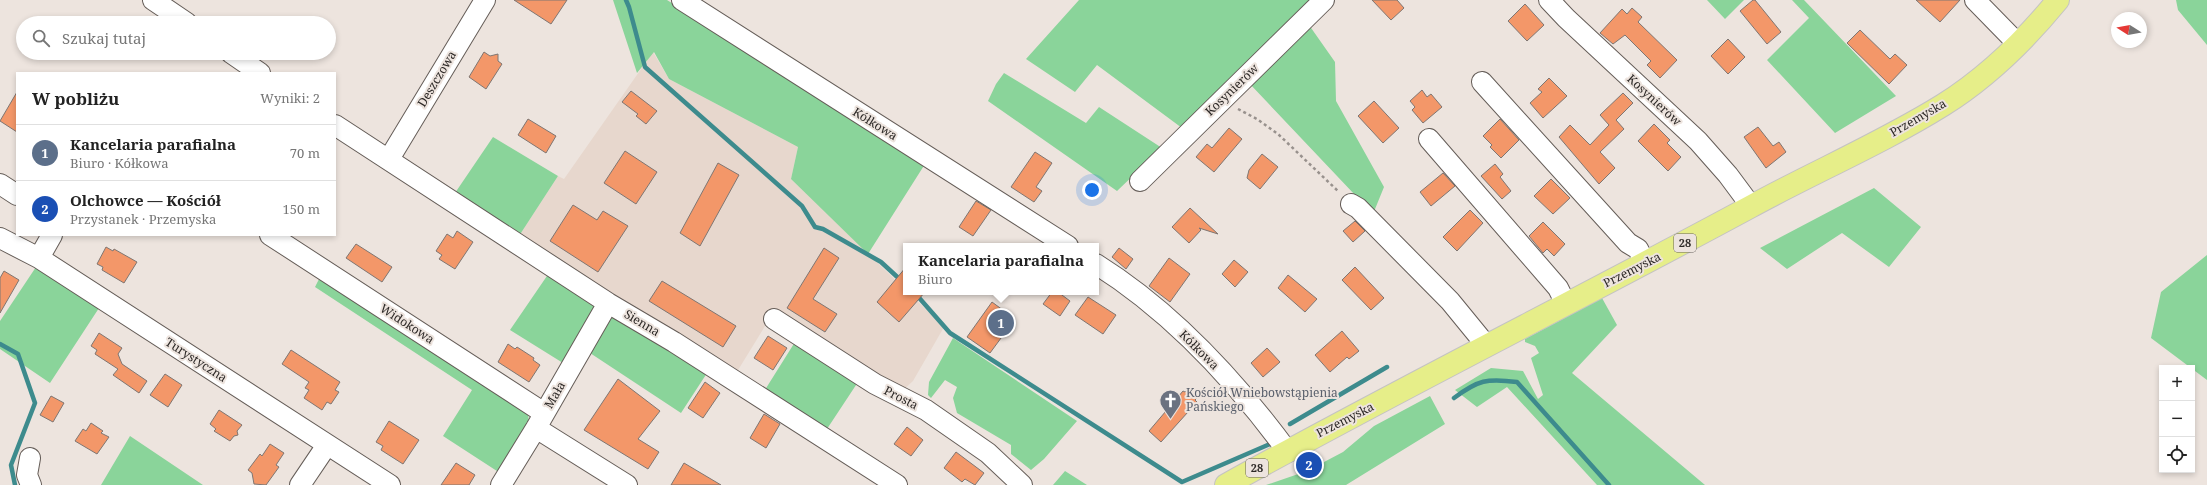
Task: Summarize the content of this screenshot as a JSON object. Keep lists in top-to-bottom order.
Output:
{
  "streets": {
    "main road": ["Przemyska", "28"],
    "street": [
      "Deszczowa",
      "Kosynierów",
      "Kółkowa",
      "Sienna",
      "Widokowa",
      "Turystyczna",
      "Mała",
      "Prosta"
    ]
  },
  "crossings": [
    ["Deszczowa", "Sienna"],
    ["Kosynierów", "Przemyska"],
    ["Przemyska", "Kółkowa"],
    ["Sienna", "Mała"],
    ["Widokowa", "Mała"]
  ],
  "places": {
    "church": ["Kościół Wniebowstąpienia Pańskiego"]
  },
  "north": "left",
  "page": {
    "search": "Szukaj tutaj",
    "heading": ["W pobliżu", "Wyniki: 2"],
    "list": [
      {
        "mark": "1",
        "name": "Kancelaria parafialna",
        "note": "Biuro · Kółkowa",
        "value": "70 m"
      },
      {
        "mark": "2",
        "name": "Olchowce — Kościół",
        "note": "Przystanek · Przemyska",
        "value": "150 m"
      }
    ],
    "popup": ["Kancelaria parafialna", "Biuro"],
    "pins": ["1", "2"],
    "map_buttons": ["+", "−"]
  }
}
